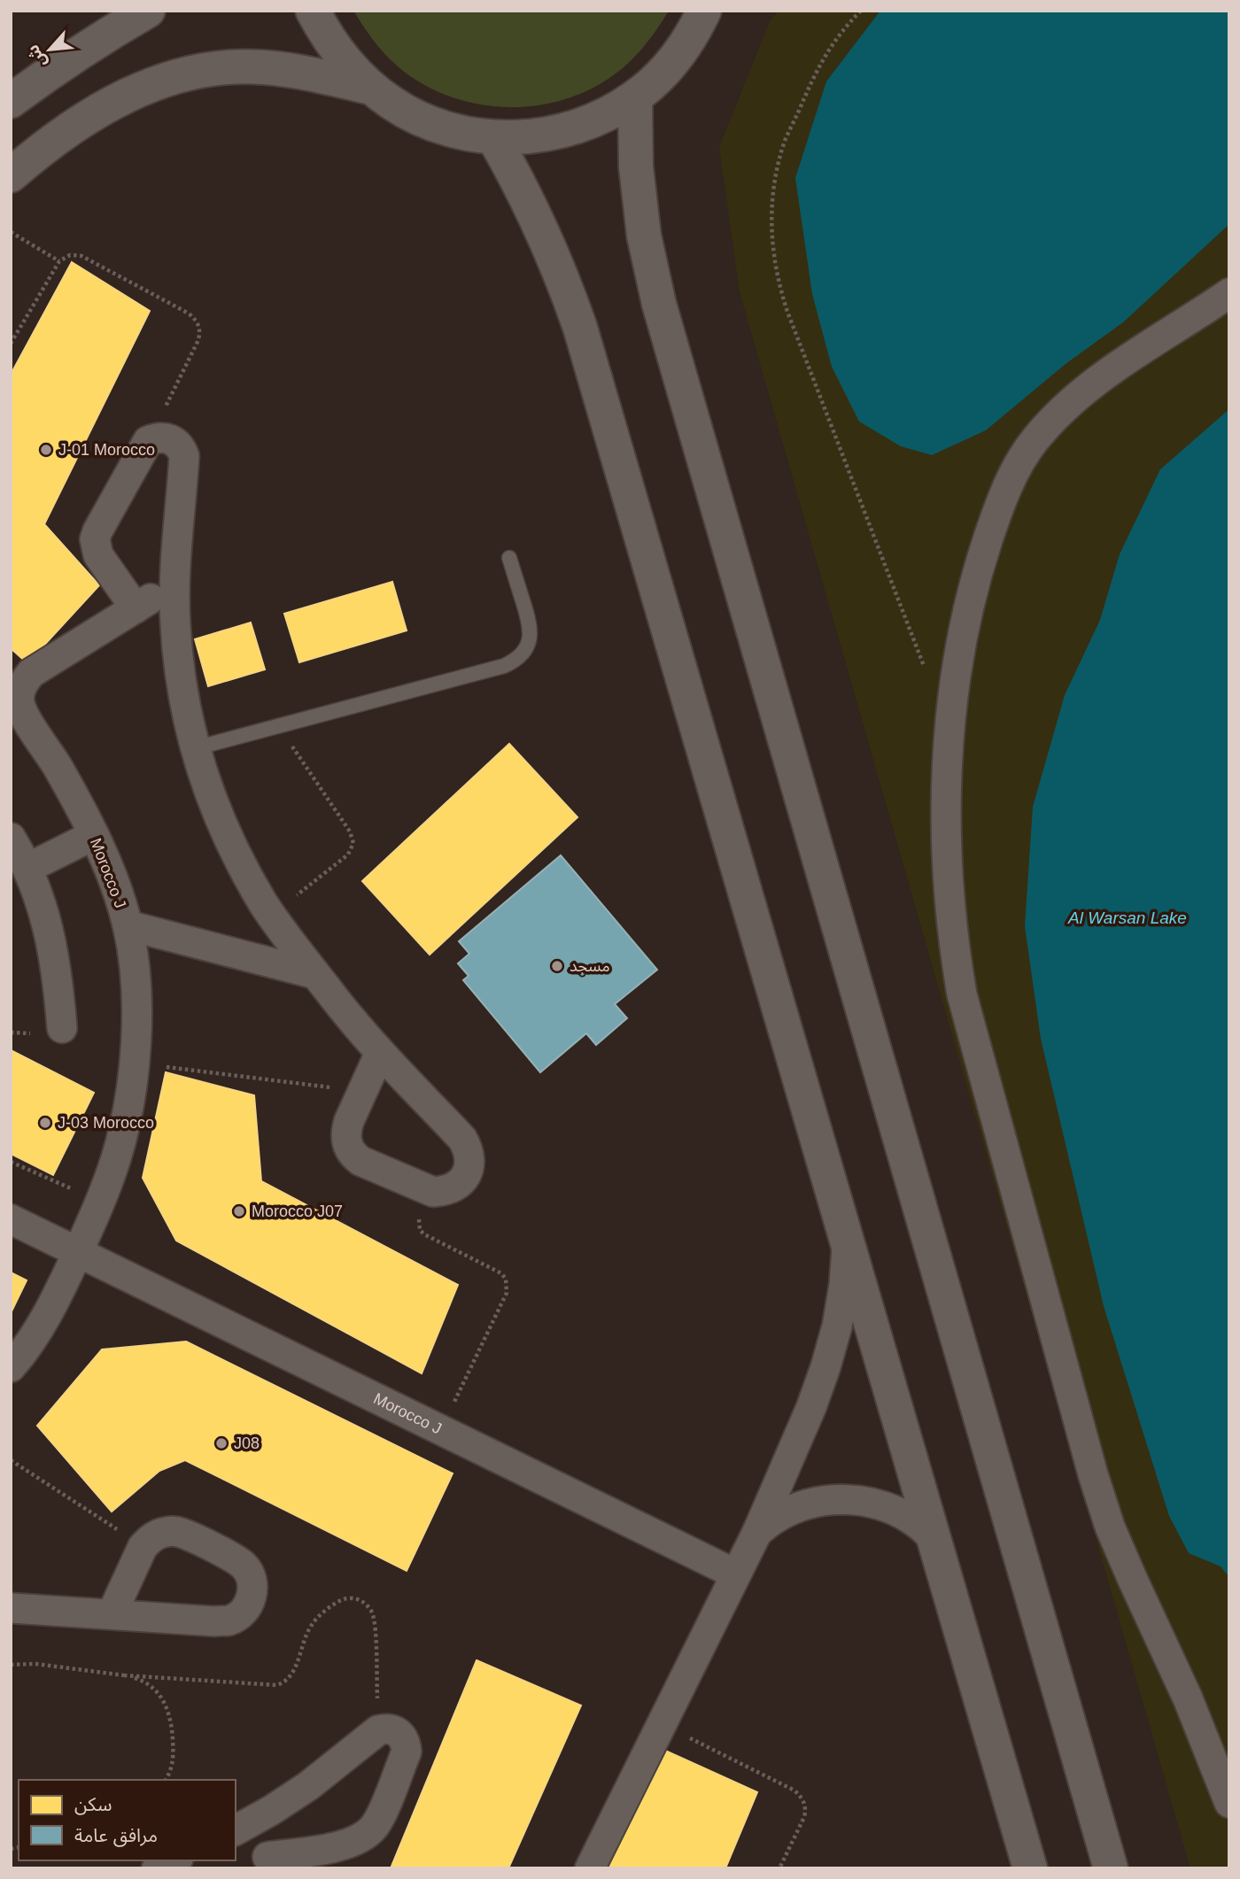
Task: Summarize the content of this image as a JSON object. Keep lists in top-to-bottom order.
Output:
{
  "streets": {
    "street": ["Morocco J"]
  },
  "water": ["Al Warsan Lake"],
  "places": [
    "J-01 Morocco",
    "مسجد",
    "J-03 Morocco",
    "Morocco J07",
    "J08"
  ],
  "legend": ["سكن", "مرافق عامة"],
  "north": "bottom left"
}
